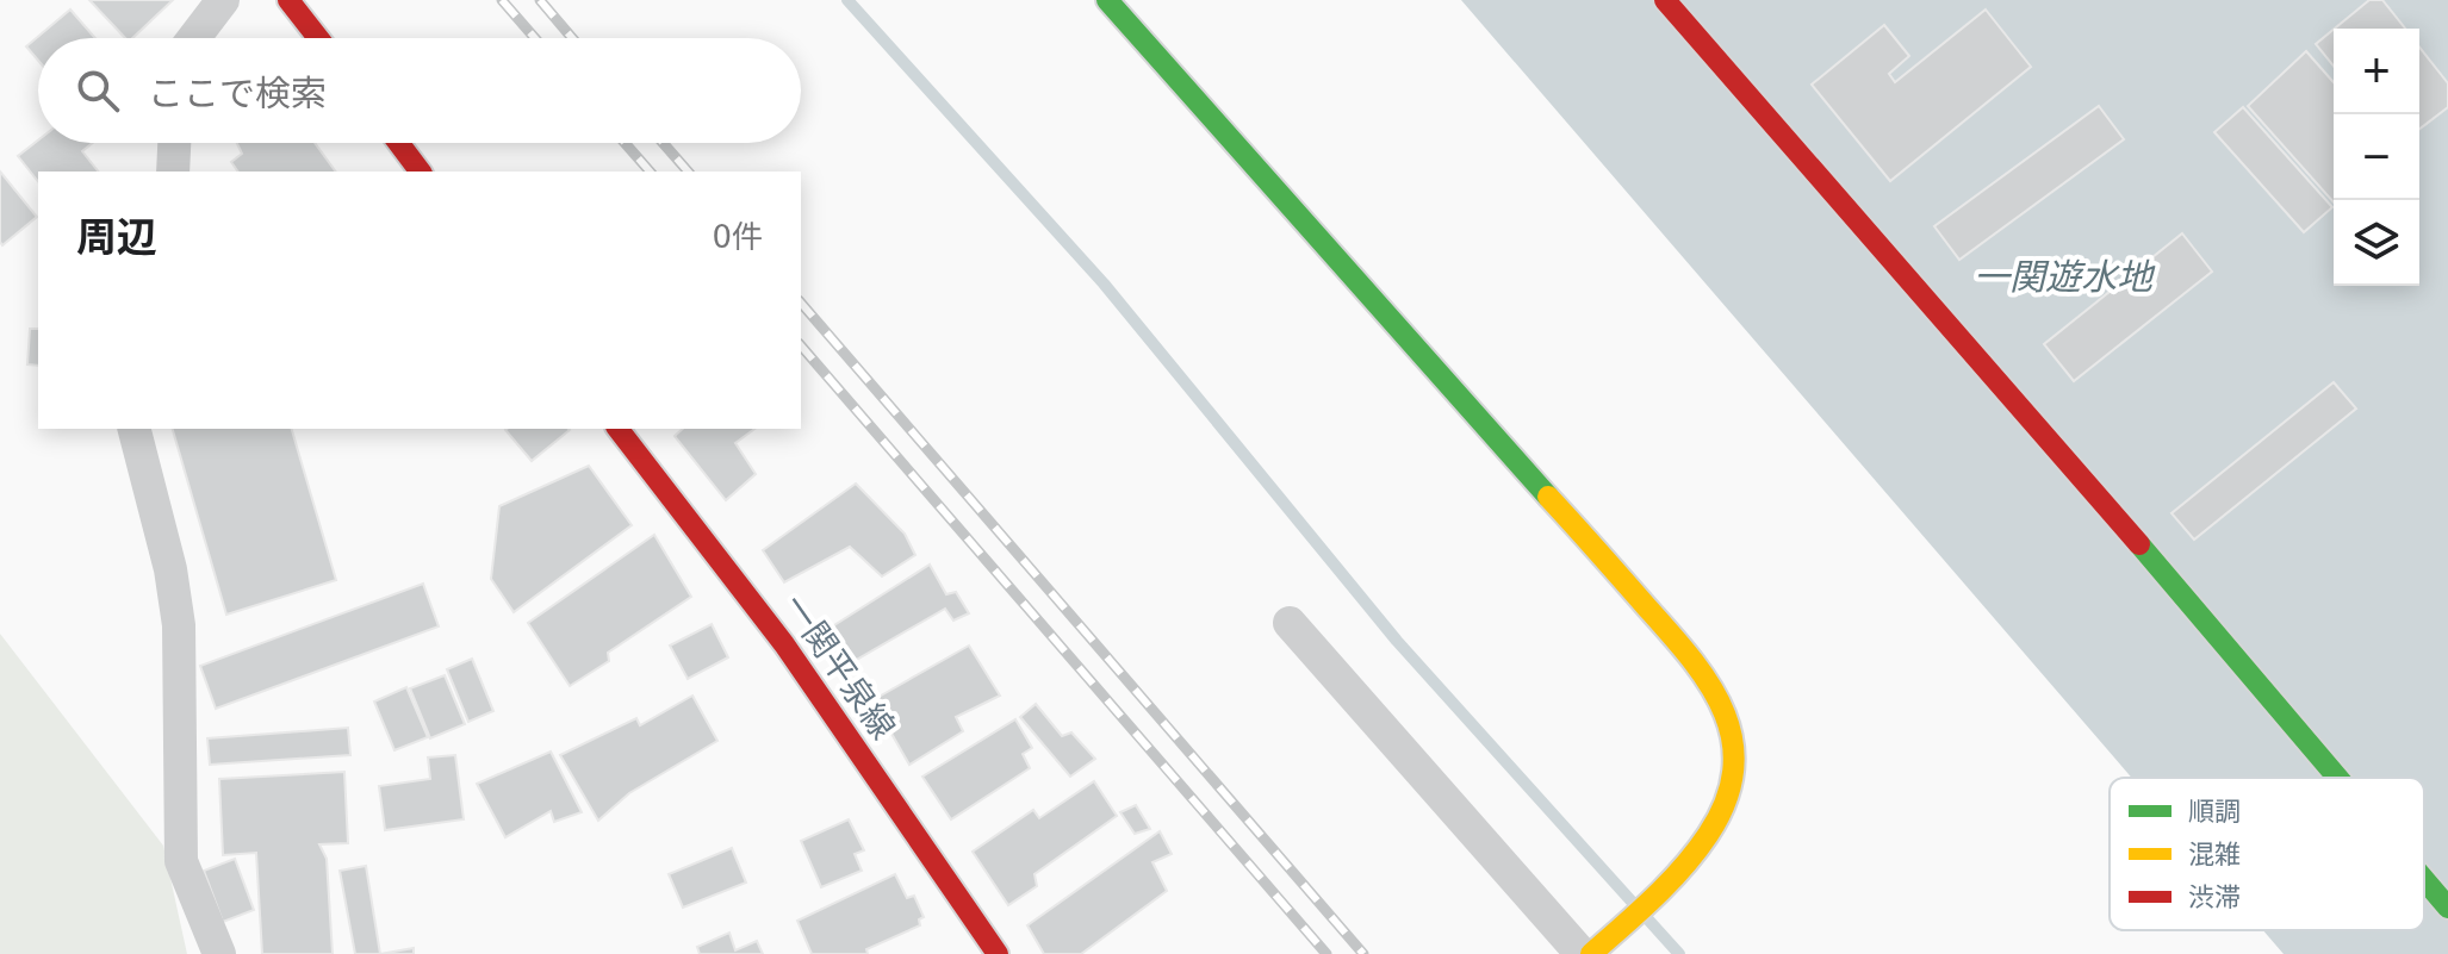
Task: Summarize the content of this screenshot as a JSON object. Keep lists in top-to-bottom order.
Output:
{
  "streets": {
    "street": ["一関平泉線"]
  },
  "water": ["一関遊水地"],
  "legend": ["順調", "混雑", "渋滞"],
  "page": {
    "map_buttons": ["+", "−"],
    "search": "ここで検索",
    "heading": ["周辺", "0件"]
  }
}
